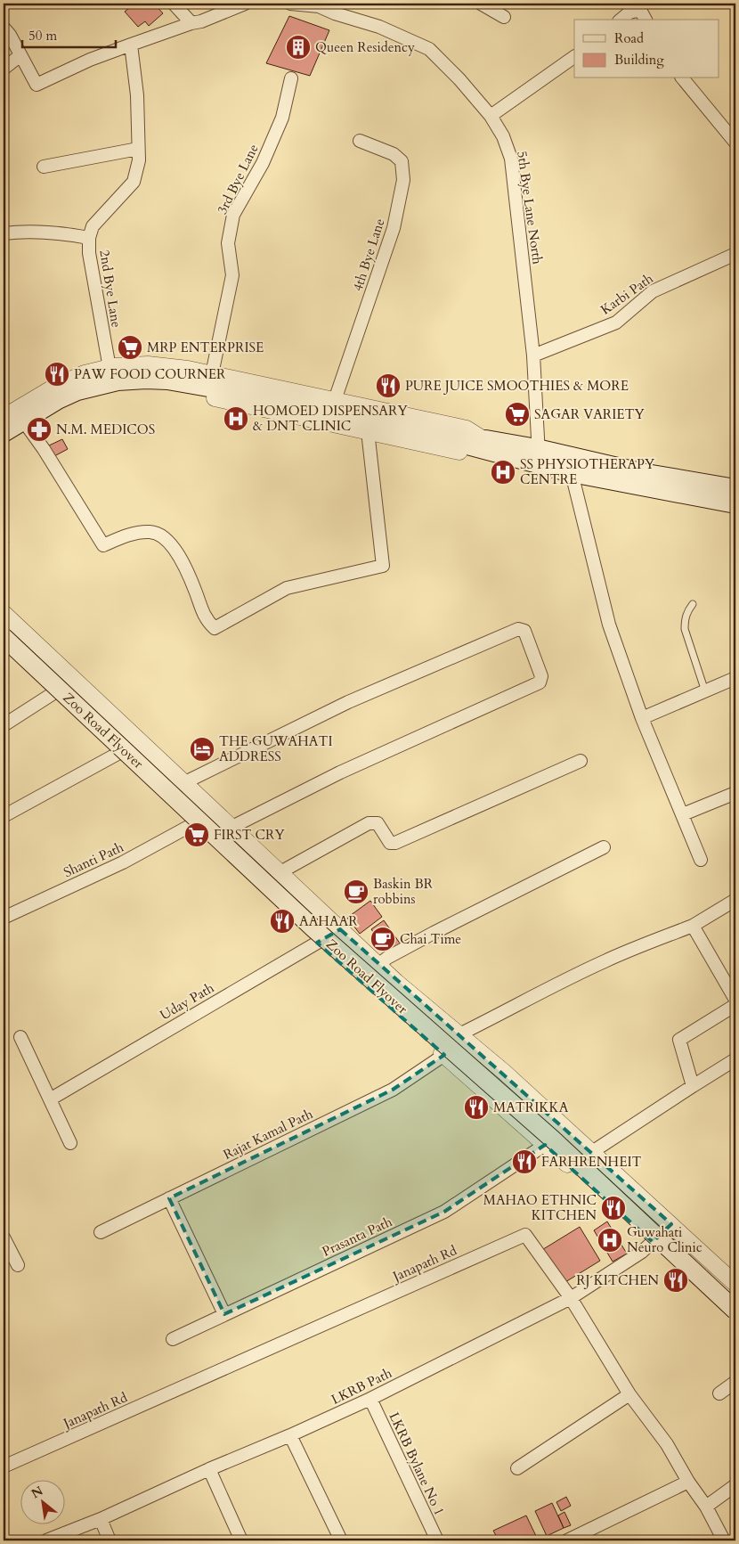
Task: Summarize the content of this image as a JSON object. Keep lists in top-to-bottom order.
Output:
{
  "streets": {
    "main road": ["Zoo Road Flyover"],
    "street": [
      "3rd Bye Lane",
      "5th Bye Lane North",
      "4th Bye Lane",
      "2nd Bye Lane",
      "Karbi Path",
      "Shanti Path",
      "Uday Path",
      "Rajat Kamal Path",
      "Prasanta Path",
      "Janapath Rd",
      "LKRB Path",
      "LKRB Bylane No 1"
    ]
  },
  "crossings": [
    ["5th Bye Lane North", "Karbi Path"],
    ["Janapath Rd", "LKRB Path"],
    ["LKRB Path", "LKRB Bylane No 1"]
  ],
  "places": {
    "building": ["Queen Residency"],
    "supermarket": ["MRP ENTERPRISE", "SAGAR VARIETY", "FIRST CRY"],
    "restaurant": [
      "PAW FOOD COURNER",
      "PURE JUICE SMOOTHIES & MORE",
      "AAHAAR",
      "MATRIKKA",
      "FARHRENHEIT",
      "MAHAO ETHNIC KITCHEN",
      "RJ KITCHEN"
    ],
    "hospital": ["HOMOED DISPENSARY & DNT CLINIC", "SS PHYSIOTHERAPY CENTRE", "Guwahati Neuro Clinic"],
    "pharmacy": ["N.M. MEDICOS"],
    "hotel": ["THE GUWAHATI ADDRESS"],
    "cafe": ["Baskin BR robbins", "Chai Time"]
  },
  "legend": ["Road", "Building"],
  "scale_bar": "50 m",
  "north": "top left"
}
